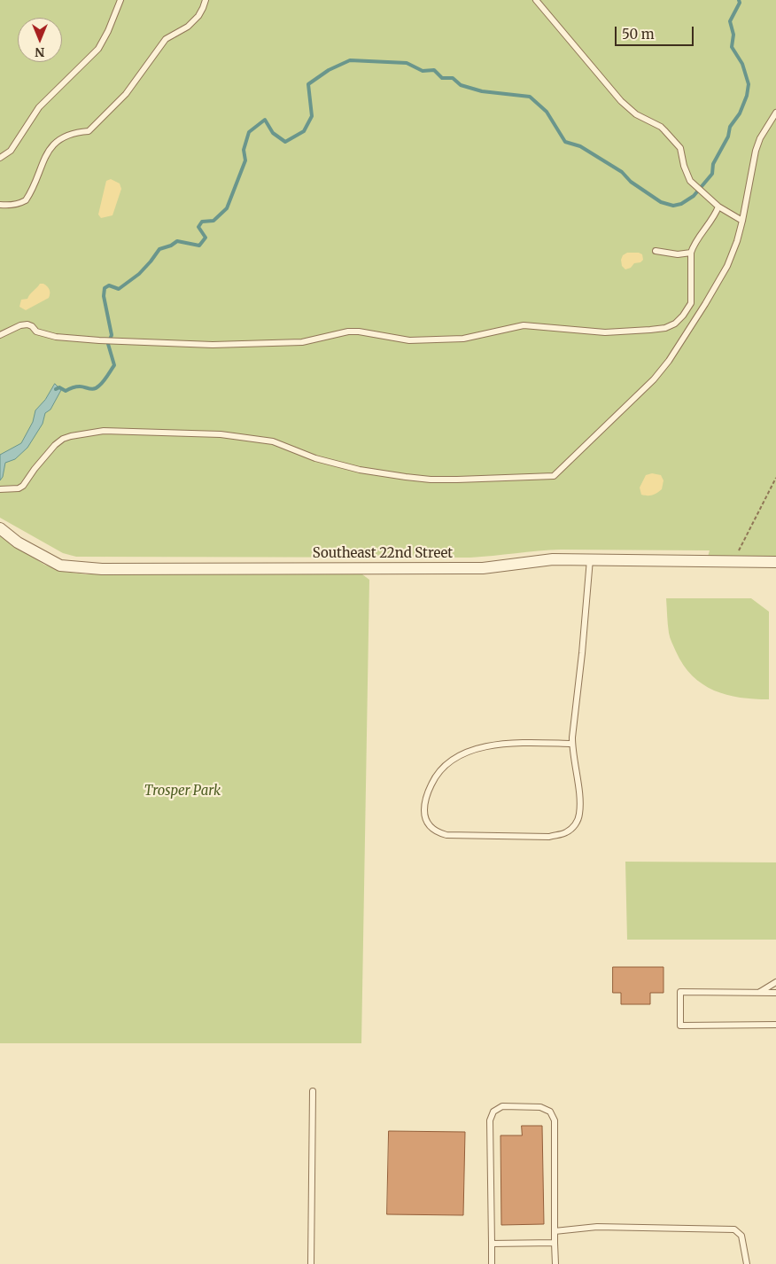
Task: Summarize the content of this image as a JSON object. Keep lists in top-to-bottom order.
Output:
{
  "streets": {
    "street": ["Southeast 22nd Street"]
  },
  "parks": ["Trosper Park"],
  "scale_bar": "50 m",
  "north": "bottom"
}
